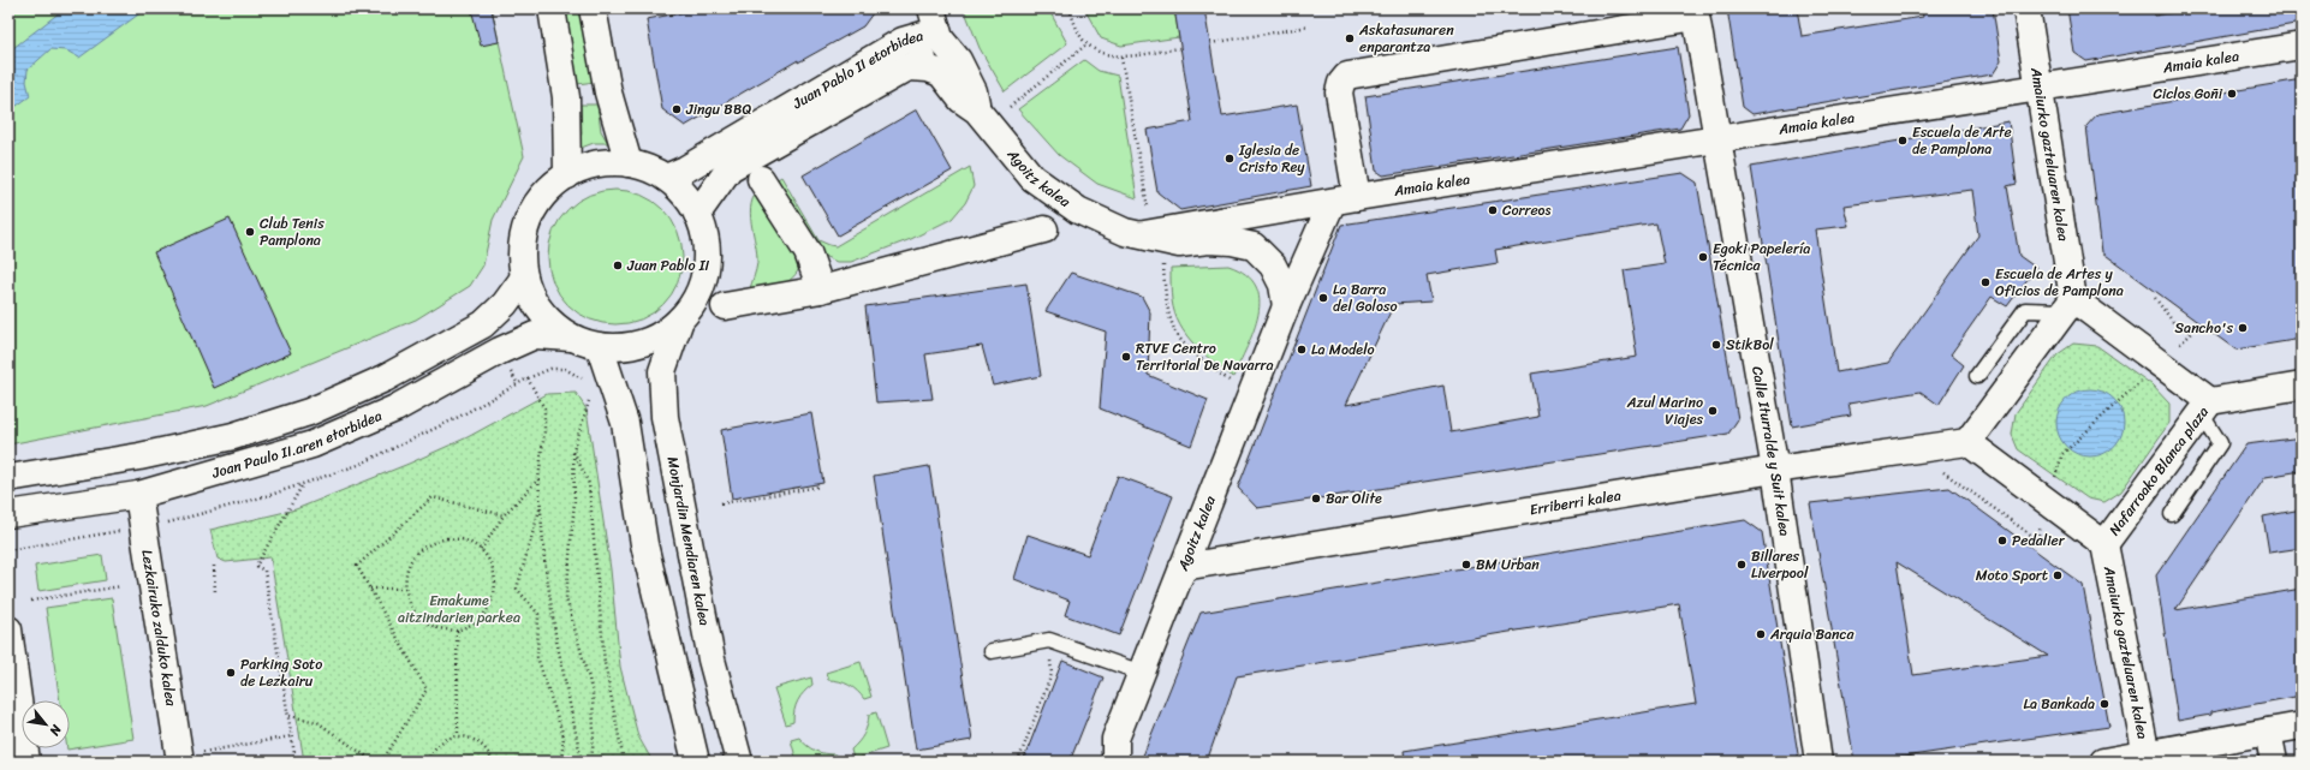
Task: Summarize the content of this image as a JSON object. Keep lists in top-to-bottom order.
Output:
{
  "streets": {
    "street": [
      "Amaia kalea",
      "Juan Pablo II etorbidea",
      "Amaiurko gazteluaren kalea",
      "Agoitz kalea",
      "Joan Paulo II.aren etorbidea",
      "Calle Iturralde y Suit kalea",
      "Nafarroako Blanca plaza",
      "Erriberri kalea",
      "Monjardin Mendiaren kalea",
      "Lezkairuko zalduko kalea"
    ]
  },
  "crossings": [
    ["Amaia kalea", "Amaiurko gazteluaren kalea"],
    ["Amaia kalea", "Agoitz kalea"],
    ["Amaia kalea", "Calle Iturralde y Suit kalea"],
    ["Juan Pablo II etorbidea", "Agoitz kalea"],
    ["Amaiurko gazteluaren kalea", "Nafarroako Blanca plaza"],
    ["Agoitz kalea", "Erriberri kalea"],
    ["Joan Paulo II.aren etorbidea", "Lezkairuko zalduko kalea"],
    ["Calle Iturralde y Suit kalea", "Erriberri kalea"],
    ["Nafarroako Blanca plaza", "Erriberri kalea"]
  ],
  "parks": ["Emakume aitzindarien parkea"],
  "places": [
    "Askatasunaren enparantza",
    "Ciclos Goñi",
    "Jingu BBQ",
    "Escuela de Arte de Pamplona",
    "Iglesia de Cristo Rey",
    "Correos",
    "Club Tenis Pamplona",
    "Egoki Papelería Técnica",
    "Juan Pablo II",
    "Escuela de Artes y Oficios de Pamplona",
    "La Barra del Goloso",
    "Sancho's",
    "StikBol",
    "La Modelo",
    "RTVE Centro Territorial De Navarra",
    "Azul Marino Viajes",
    "Bar Olite",
    "Pedalier",
    "BM Urban",
    "Billares Liverpool",
    "Moto Sport",
    "Arquia Banca",
    "Parking Soto de Lezkairu",
    "La Bankada"
  ],
  "north": "bottom right"
}
